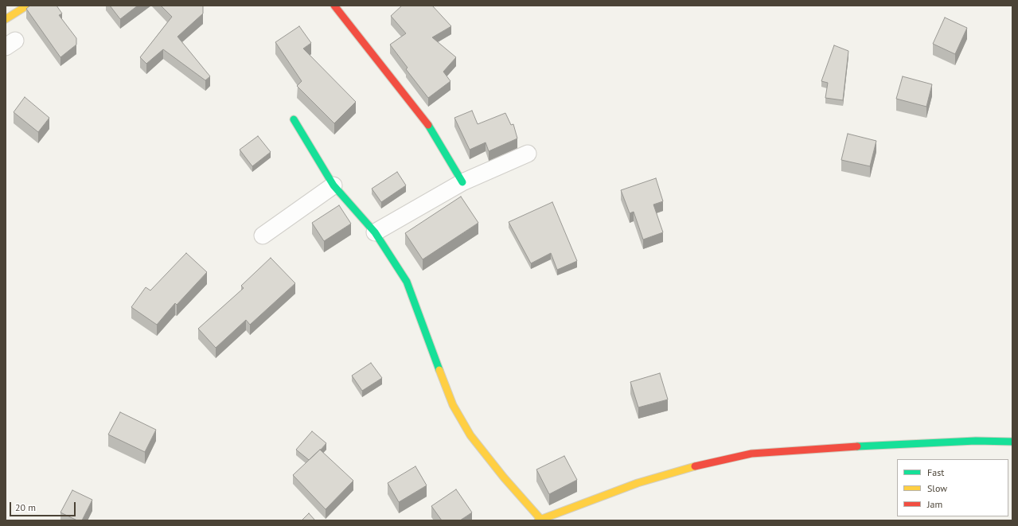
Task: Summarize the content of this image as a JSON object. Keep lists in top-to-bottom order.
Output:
{
  "legend": ["Fast", "Slow", "Jam"],
  "scale_bar": "20 m"
}
